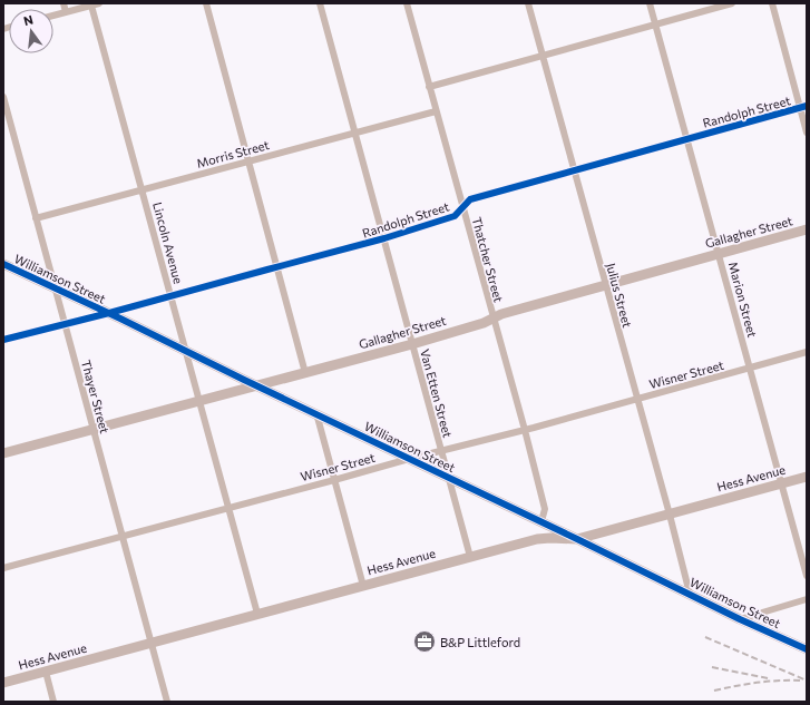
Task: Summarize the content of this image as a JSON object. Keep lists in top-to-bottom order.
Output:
{
  "streets": {
    "street": [
      "Randolph Street",
      "Morris Street",
      "Gallagher Street",
      "Lincoln Avenue",
      "Thatcher Street",
      "Williamson Street",
      "Julius Street",
      "Marion Street",
      "Wisner Street",
      "Van Etten Street",
      "Thayer Street",
      "Hess Avenue"
    ]
  },
  "crossings": [
    ["Randolph Street", "Lincoln Avenue"],
    ["Randolph Street", "Thatcher Street"],
    ["Randolph Street", "Williamson Street"],
    ["Randolph Street", "Julius Street"],
    ["Randolph Street", "Marion Street"],
    ["Randolph Street", "Van Etten Street"],
    ["Randolph Street", "Thayer Street"],
    ["Morris Street", "Lincoln Avenue"],
    ["Morris Street", "Thatcher Street"],
    ["Morris Street", "Van Etten Street"],
    ["Morris Street", "Thayer Street"],
    ["Gallagher Street", "Lincoln Avenue"],
    ["Gallagher Street", "Thatcher Street"],
    ["Gallagher Street", "Williamson Street"],
    ["Gallagher Street", "Julius Street"],
    ["Gallagher Street", "Marion Street"],
    ["Gallagher Street", "Van Etten Street"],
    ["Gallagher Street", "Thayer Street"],
    ["Lincoln Avenue", "Williamson Street"],
    ["Lincoln Avenue", "Wisner Street"],
    ["Lincoln Avenue", "Hess Avenue"],
    ["Thatcher Street", "Williamson Street"],
    ["Thatcher Street", "Wisner Street"],
    ["Williamson Street", "Julius Street"],
    ["Williamson Street", "Wisner Street"],
    ["Williamson Street", "Van Etten Street"],
    ["Williamson Street", "Thayer Street"],
    ["Williamson Street", "Hess Avenue"],
    ["Julius Street", "Wisner Street"],
    ["Julius Street", "Hess Avenue"],
    ["Marion Street", "Wisner Street"],
    ["Marion Street", "Hess Avenue"],
    ["Wisner Street", "Van Etten Street"],
    ["Wisner Street", "Thayer Street"],
    ["Van Etten Street", "Hess Avenue"],
    ["Thayer Street", "Hess Avenue"]
  ],
  "places": {
    "office": ["B&P Littleford"]
  },
  "north": "top"
}
